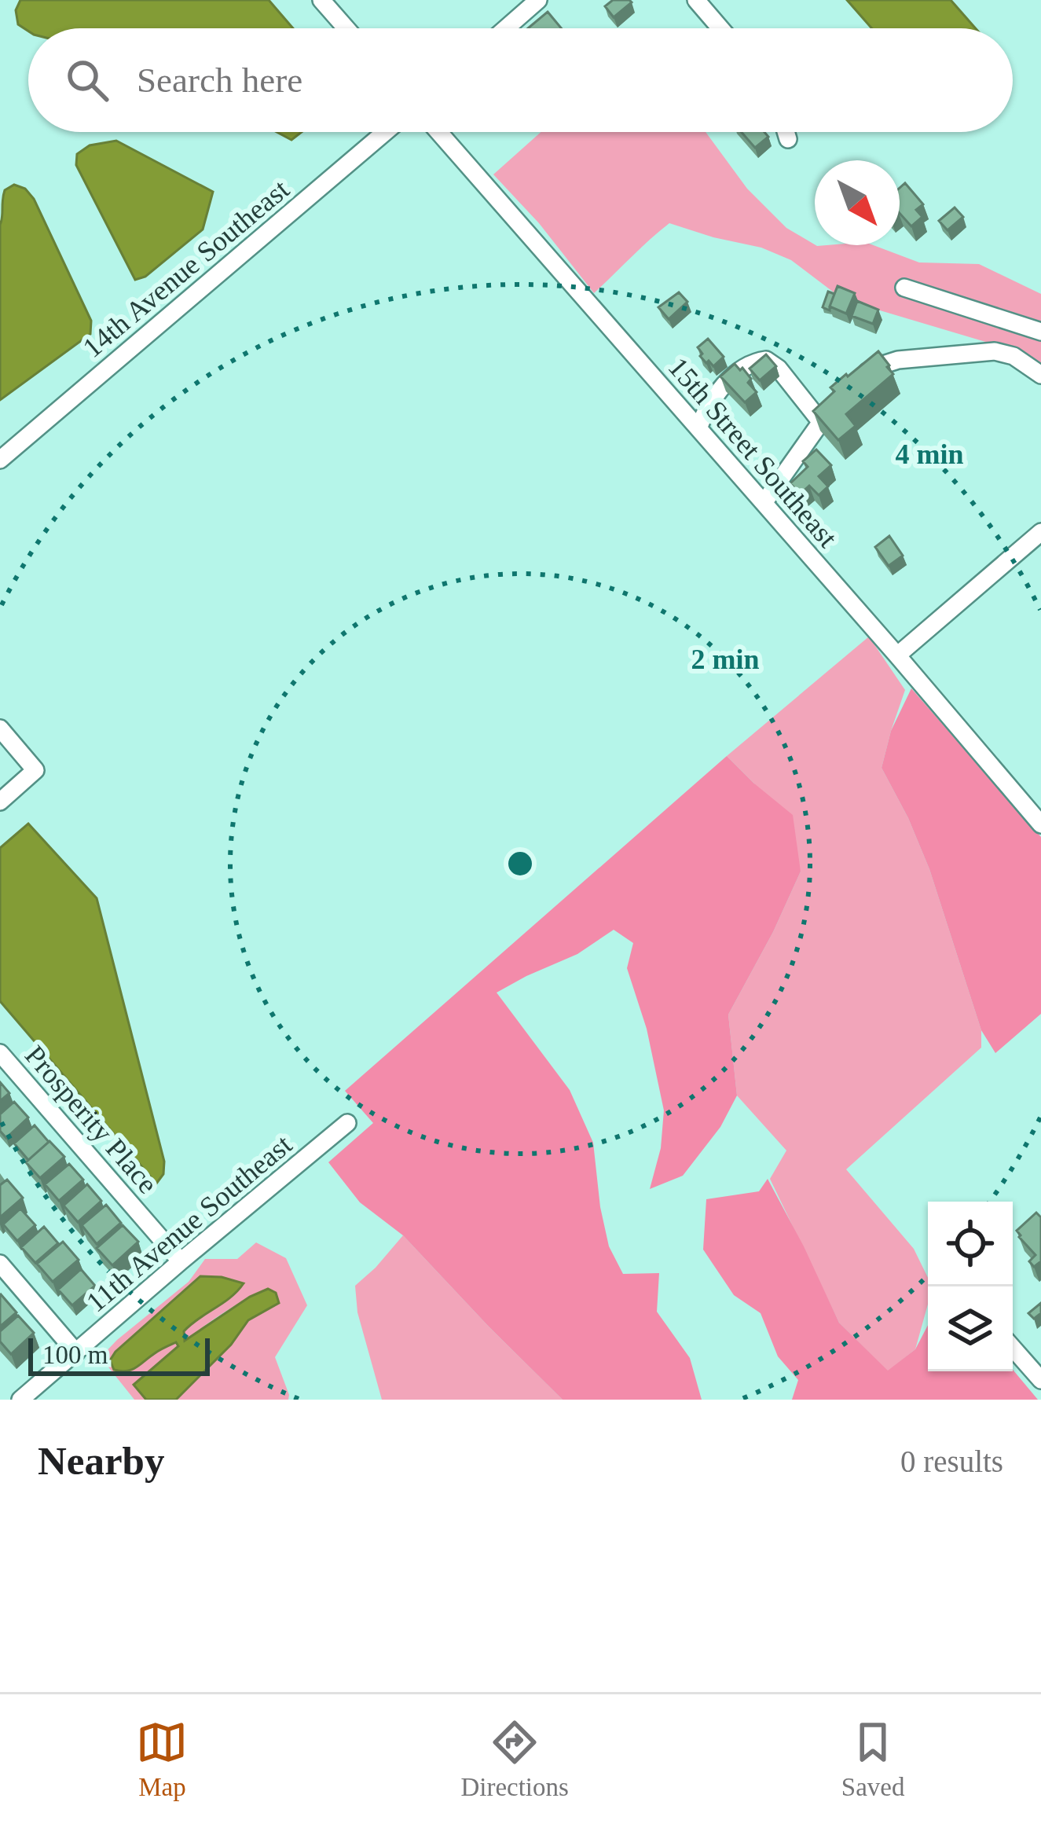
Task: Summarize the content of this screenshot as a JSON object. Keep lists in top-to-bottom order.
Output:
{
  "streets": {
    "street": [
      "14th Avenue Southeast",
      "15th Street Southeast",
      "Prosperity Place",
      "11th Avenue Southeast"
    ]
  },
  "crossings": [
    ["Prosperity Place", "11th Avenue Southeast"]
  ],
  "scale_bar": "100 m",
  "north": "bottom right",
  "page": {
    "search": "Search here",
    "scale": "100 m",
    "heading": ["Nearby", "0 results"],
    "nav": ["Map", "Directions", "Saved"]
  },
  "rings": ["4 min", "2 min"]
}
